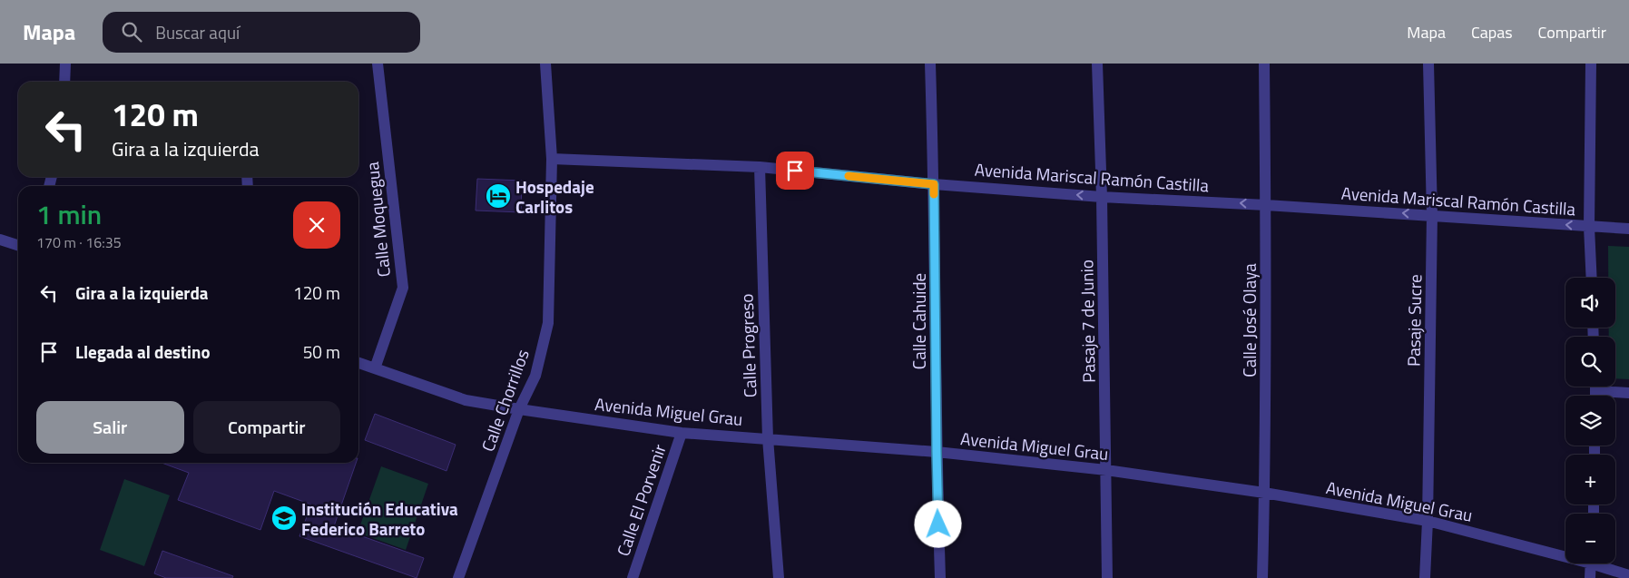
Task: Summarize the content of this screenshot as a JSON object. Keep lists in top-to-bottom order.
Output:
{
  "streets": {
    "street": [
      "Avenida Mariscal Ramón Castilla",
      "Calle Moquegua",
      "Calle José Olaya",
      "Pasaje Sucre",
      "Calle Cahuide",
      "Pasaje 7 de Junio",
      "Calle Progreso",
      "Calle Chorrillos",
      "Avenida Miguel Grau",
      "Calle El Porvenir"
    ]
  },
  "crossings": [
    ["Avenida Mariscal Ramón Castilla", "Calle José Olaya"],
    ["Avenida Mariscal Ramón Castilla", "Pasaje Sucre"],
    ["Avenida Mariscal Ramón Castilla", "Calle Cahuide"],
    ["Avenida Mariscal Ramón Castilla", "Pasaje 7 de Junio"],
    ["Avenida Mariscal Ramón Castilla", "Calle Progreso"],
    ["Avenida Mariscal Ramón Castilla", "Calle Chorrillos"],
    ["Calle Moquegua", "Avenida Miguel Grau"],
    ["Calle José Olaya", "Avenida Miguel Grau"],
    ["Pasaje Sucre", "Avenida Miguel Grau"],
    ["Calle Cahuide", "Avenida Miguel Grau"],
    ["Pasaje 7 de Junio", "Avenida Miguel Grau"],
    ["Calle Progreso", "Avenida Miguel Grau"],
    ["Calle Chorrillos", "Avenida Miguel Grau"],
    ["Avenida Miguel Grau", "Calle El Porvenir"]
  ],
  "one_way": ["Avenida Mariscal Ramón Castilla"],
  "places": {
    "hotel": ["Hospedaje Carlitos"],
    "school or university": ["Institución Educativa Federico Barreto"]
  },
  "page": {
    "header": "Mapa",
    "search": "Buscar aquí",
    "nav": ["Mapa", "Capas", "Compartir"],
    "turn": ["120 m", "Gira a la izquierda"],
    "heading": ["1 min", "170 m · 16:35"],
    "list": [
      {
        "name": "Gira a la izquierda",
        "value": "120 m"
      },
      {
        "name": "Llegada al destino",
        "value": "50 m"
      }
    ],
    "map_buttons": ["+", "−"],
    "buttons": ["Salir", "Compartir"]
  }
}
